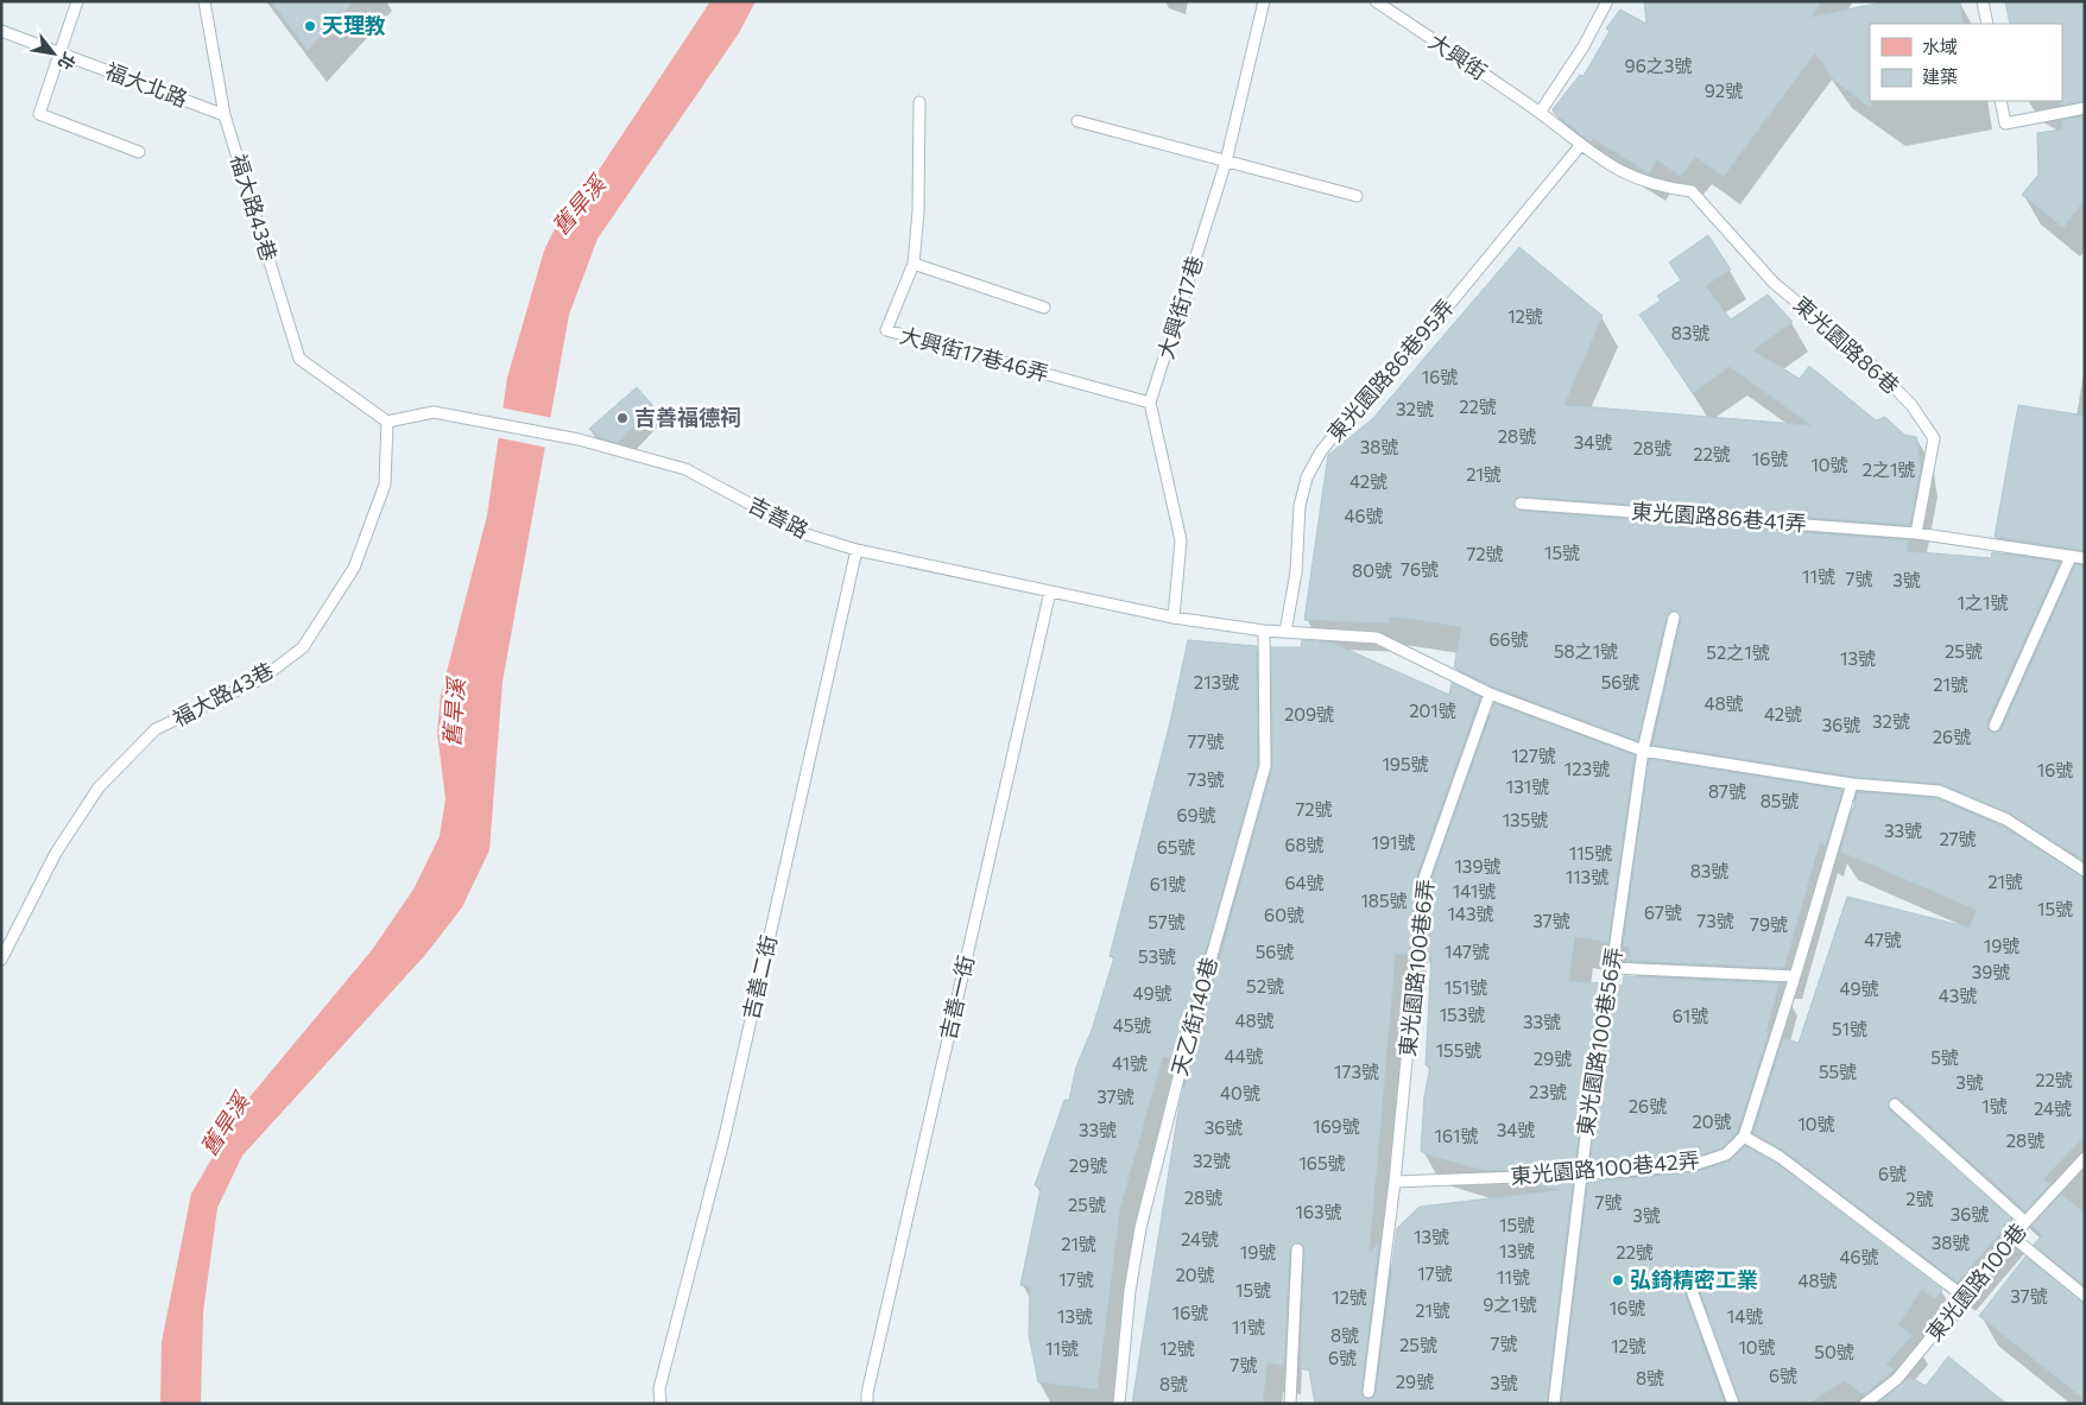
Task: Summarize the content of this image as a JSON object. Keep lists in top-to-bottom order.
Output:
{
  "streets": {
    "lane": [
      "大興街",
      "福大北路",
      "福大路43巷",
      "大興街17巷",
      "東光園路86巷",
      "大興街17巷46弄",
      "東光園路86巷95弄",
      "吉善路",
      "東光園路86巷41弄",
      "東光園路100巷6弄",
      "吉善二街",
      "吉善一街",
      "天乙街140巷",
      "東光園路100巷56弄",
      "東光園路100巷42弄",
      "東光園路100巷"
    ]
  },
  "crossings": [
    ["大興街", "東光園路86巷"],
    ["福大北路", "福大路43巷"],
    ["福大路43巷", "吉善路"],
    ["大興街17巷", "大興街17巷46弄"],
    ["東光園路86巷", "東光園路86巷95弄"],
    ["東光園路86巷", "東光園路86巷41弄"],
    ["吉善路", "吉善二街"],
    ["吉善路", "吉善一街"],
    ["東光園路100巷6弄", "東光園路100巷42弄"],
    ["東光園路100巷56弄", "東光園路100巷42弄"]
  ],
  "water": ["舊旱溪"],
  "places": ["天理教", "吉善福德祠", "弘錡精密工業"],
  "house_numbers": [
    "96之3號",
    "92號",
    "12號",
    "83號",
    "16號",
    "22號",
    "32號",
    "28號",
    "34號",
    "38號",
    "28號",
    "22號",
    "16號",
    "10號",
    "2之1號",
    "21號",
    "42號",
    "46號",
    "15號",
    "72號",
    "76號",
    "80號",
    "11號",
    "7號",
    "3號",
    "1之1號",
    "66號",
    "58之1號",
    "25號",
    "52之1號",
    "13號",
    "213號",
    "56號",
    "21號",
    "48號",
    "201號",
    "209號",
    "42號",
    "32號",
    "36號",
    "26號",
    "77號",
    "127號",
    "195號",
    "123號",
    "16號",
    "73號",
    "131號",
    "87號",
    "85號",
    "72號",
    "69號",
    "135號",
    "33號",
    "27號",
    "191號",
    "68號",
    "65號",
    "115號",
    "139號",
    "83號",
    "113號",
    "21號",
    "64號",
    "61號",
    "141號",
    "185號",
    "15號",
    "67號",
    "143號",
    "60號",
    "37號",
    "73號",
    "57號",
    "79號",
    "47號",
    "19號",
    "56號",
    "147號",
    "53號",
    "39號",
    "52號",
    "151號",
    "49號",
    "49號",
    "43號",
    "153號",
    "61號",
    "48號",
    "33號",
    "45號",
    "51號",
    "155號",
    "44號",
    "5號",
    "29號",
    "41號",
    "173號",
    "55號",
    "22號",
    "3號",
    "23號",
    "40號",
    "37號",
    "26號",
    "1號",
    "24號",
    "20號",
    "10號",
    "169號",
    "36號",
    "33號",
    "34號",
    "161號",
    "28號",
    "32號",
    "165號",
    "29號",
    "6號",
    "28號",
    "2號",
    "7號",
    "25號",
    "163號",
    "36號",
    "3號",
    "15號",
    "13號",
    "24號",
    "38號",
    "21號",
    "13號",
    "19號",
    "22號",
    "46號",
    "17號",
    "20號",
    "11號",
    "17號",
    "48號",
    "15號",
    "37號",
    "12號",
    "9之1號",
    "16號",
    "21號",
    "16號",
    "13號",
    "14號",
    "11號",
    "8號",
    "7號",
    "25號",
    "12號",
    "10號",
    "11號",
    "12號",
    "50號",
    "6號",
    "7號",
    "6號",
    "8號",
    "29號",
    "3號",
    "8號"
  ],
  "legend": ["水域", "建築"],
  "north": "bottom right"
}
